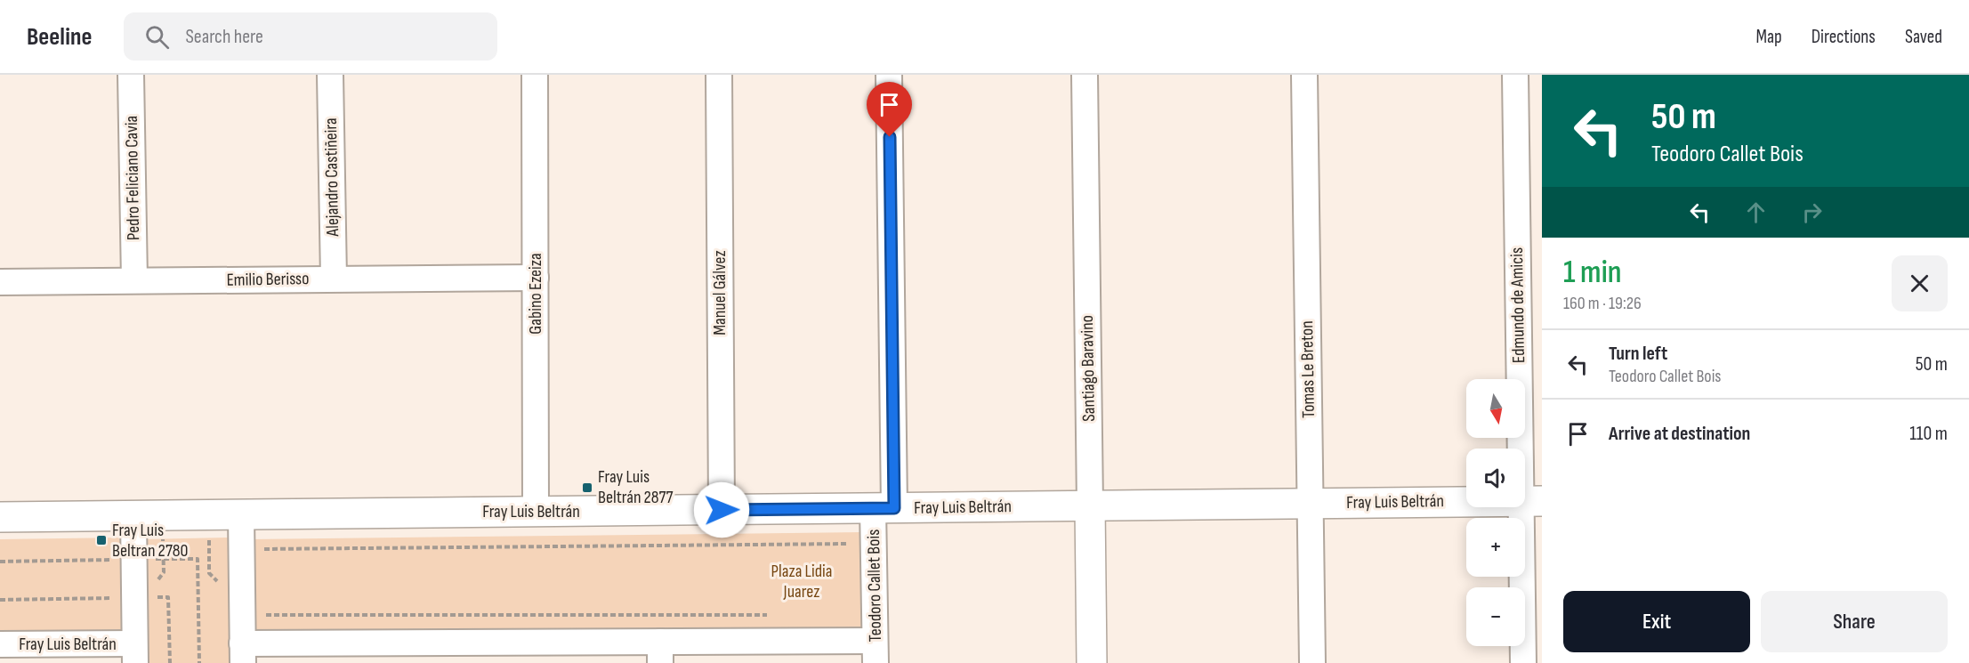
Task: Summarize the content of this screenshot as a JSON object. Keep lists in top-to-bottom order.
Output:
{
  "streets": {
    "main road": ["Santiago Baravino", "Fray Luis Beltrán"],
    "street": [
      "Alejandro Castiñeira",
      "Pedro Feliciano Cavia",
      "Emilio Berisso",
      "Manuel Gálvez",
      "Gabino Ezeiza",
      "Edmundo de Amicis",
      "Tomas Le Breton",
      "Teodoro Callet Bois"
    ]
  },
  "crossings": [
    ["Alejandro Castiñeira", "Emilio Berisso"],
    ["Pedro Feliciano Cavia", "Emilio Berisso"],
    ["Emilio Berisso", "Gabino Ezeiza"],
    ["Manuel Gálvez", "Fray Luis Beltrán"],
    ["Gabino Ezeiza", "Fray Luis Beltrán"],
    ["Edmundo de Amicis", "Fray Luis Beltrán"],
    ["Santiago Baravino", "Fray Luis Beltrán"],
    ["Tomas Le Breton", "Fray Luis Beltrán"],
    ["Fray Luis Beltrán", "Teodoro Callet Bois"]
  ],
  "parks": ["Plaza Lidia Juarez"],
  "places": {
    "transit": ["Fray Luis Beltrán 2877", "Fray Luis Beltran 2780"]
  },
  "north": "bottom",
  "page": {
    "header": "Beeline",
    "search": "Search here",
    "nav": ["Map", "Directions", "Saved"],
    "turn": ["50 m", "Teodoro Callet Bois"],
    "heading": ["1 min", "160 m · 19:26"],
    "list": [
      {
        "name": "Turn left",
        "note": "Teodoro Callet Bois",
        "value": "50 m"
      },
      {
        "name": "Arrive at destination",
        "value": "110 m"
      }
    ],
    "map_buttons": ["+", "−"],
    "buttons": ["Exit", "Share"]
  }
}
